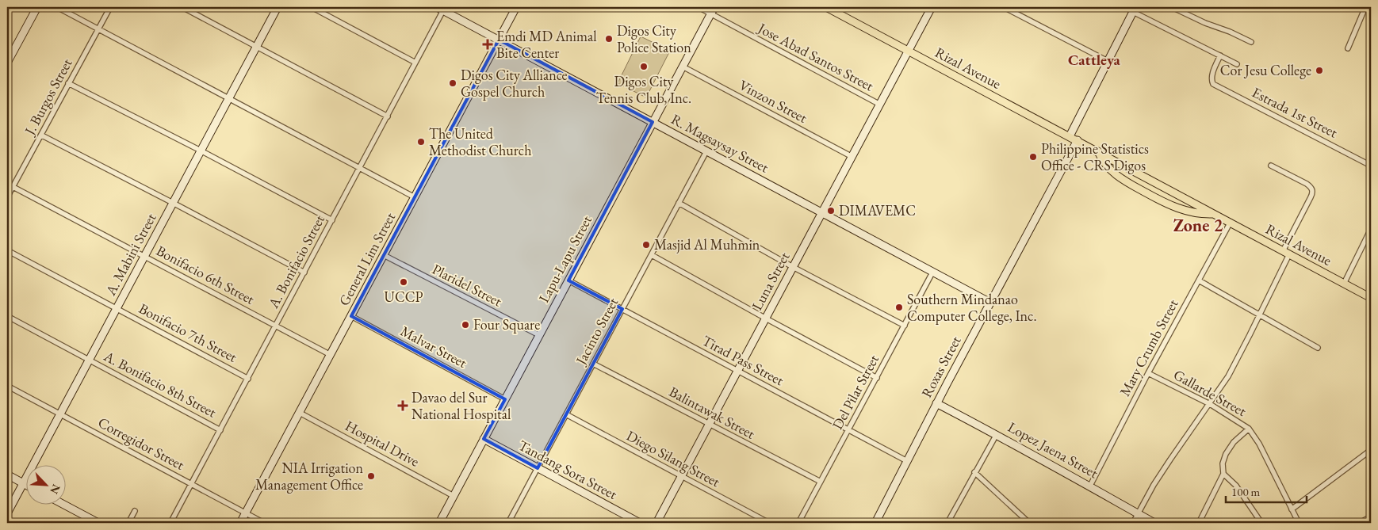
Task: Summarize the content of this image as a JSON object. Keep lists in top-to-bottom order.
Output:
{
  "streets": {
    "main road": ["Rizal Avenue"],
    "street": [
      "Jose Abad Santos Street",
      "J. Burgos Street",
      "Vinzon Street",
      "Estrada 1st Street",
      "R. Magsaysay Street",
      "A. Mabini Street",
      "General Lim Street",
      "Lapu-Lapu Street",
      "A. Bonifacio Street",
      "Bonifacio 6th Street",
      "Luna Street",
      "Plaridel Street",
      "Jacinto Street",
      "Bonifacio 7th Street",
      "Malvar Street",
      "Mary Crumb Street",
      "Tirad Pass Street",
      "Roxas Street",
      "A. Bonifacio 8th Street",
      "Del Pilar Street",
      "Gallarde Street",
      "Balintawak Street",
      "Corregidor Street",
      "Hospital Drive",
      "Lopez Jaena Street",
      "Diego Silang Street",
      "Tandang Sora Street"
    ]
  },
  "crossings": [
    ["Jose Abad Santos Street", "Lapu-Lapu Street"],
    ["Jose Abad Santos Street", "Luna Street"],
    ["Rizal Avenue", "Luna Street"],
    ["Rizal Avenue", "Mary Crumb Street"],
    ["Rizal Avenue", "Roxas Street"],
    ["J. Burgos Street", "Bonifacio 6th Street"],
    ["Vinzon Street", "Lapu-Lapu Street"],
    ["Vinzon Street", "Luna Street"],
    ["R. Magsaysay Street", "General Lim Street"],
    ["R. Magsaysay Street", "Lapu-Lapu Street"],
    ["R. Magsaysay Street", "A. Bonifacio Street"],
    ["R. Magsaysay Street", "Luna Street"],
    ["R. Magsaysay Street", "Jacinto Street"],
    ["R. Magsaysay Street", "Roxas Street"],
    ["R. Magsaysay Street", "Del Pilar Street"],
    ["A. Mabini Street", "Bonifacio 6th Street"],
    ["A. Mabini Street", "Bonifacio 7th Street"],
    ["A. Mabini Street", "A. Bonifacio 8th Street"],
    ["A. Mabini Street", "Corregidor Street"],
    ["General Lim Street", "Bonifacio 6th Street"],
    ["General Lim Street", "Plaridel Street"],
    ["General Lim Street", "Malvar Street"],
    ["General Lim Street", "Corregidor Street"],
    ["General Lim Street", "Hospital Drive"],
    ["Lapu-Lapu Street", "Plaridel Street"],
    ["Lapu-Lapu Street", "Malvar Street"],
    ["Lapu-Lapu Street", "Tirad Pass Street"],
    ["Lapu-Lapu Street", "Hospital Drive"],
    ["Lapu-Lapu Street", "Tandang Sora Street"],
    ["A. Bonifacio Street", "Bonifacio 6th Street"],
    ["A. Bonifacio Street", "Bonifacio 7th Street"],
    ["A. Bonifacio Street", "A. Bonifacio 8th Street"],
    ["A. Bonifacio Street", "Corregidor Street"],
    ["Luna Street", "Tirad Pass Street"],
    ["Luna Street", "Balintawak Street"],
    ["Luna Street", "Diego Silang Street"],
    ["Jacinto Street", "Tirad Pass Street"],
    ["Jacinto Street", "Balintawak Street"],
    ["Jacinto Street", "Diego Silang Street"],
    ["Jacinto Street", "Tandang Sora Street"],
    ["Mary Crumb Street", "Gallarde Street"],
    ["Mary Crumb Street", "Lopez Jaena Street"],
    ["Tirad Pass Street", "Roxas Street"],
    ["Tirad Pass Street", "Del Pilar Street"],
    ["Roxas Street", "Lopez Jaena Street"],
    ["Del Pilar Street", "Balintawak Street"]
  ],
  "districts": ["Cattleya", "Zone 2"],
  "places": {
    "other": [
      "Digos City Police Station",
      "Digos City Tennis Club, Inc.",
      "Cor Jesu College",
      "Digos City Alliance Gospel Church",
      "The United Methodist Church",
      "Philippine Statistics Office - CRS Digos",
      "DIMAVEMC",
      "Masjid Al Muhmin",
      "UCCP",
      "Southern Mindanao Computer College, Inc.",
      "Four Square",
      "NIA Irrigation Management Office"
    ],
    "health": ["Emdi MD Animal Bite Center", "Davao del Sur National Hospital"]
  },
  "scale_bar": "100 m",
  "north": "bottom right"
}
